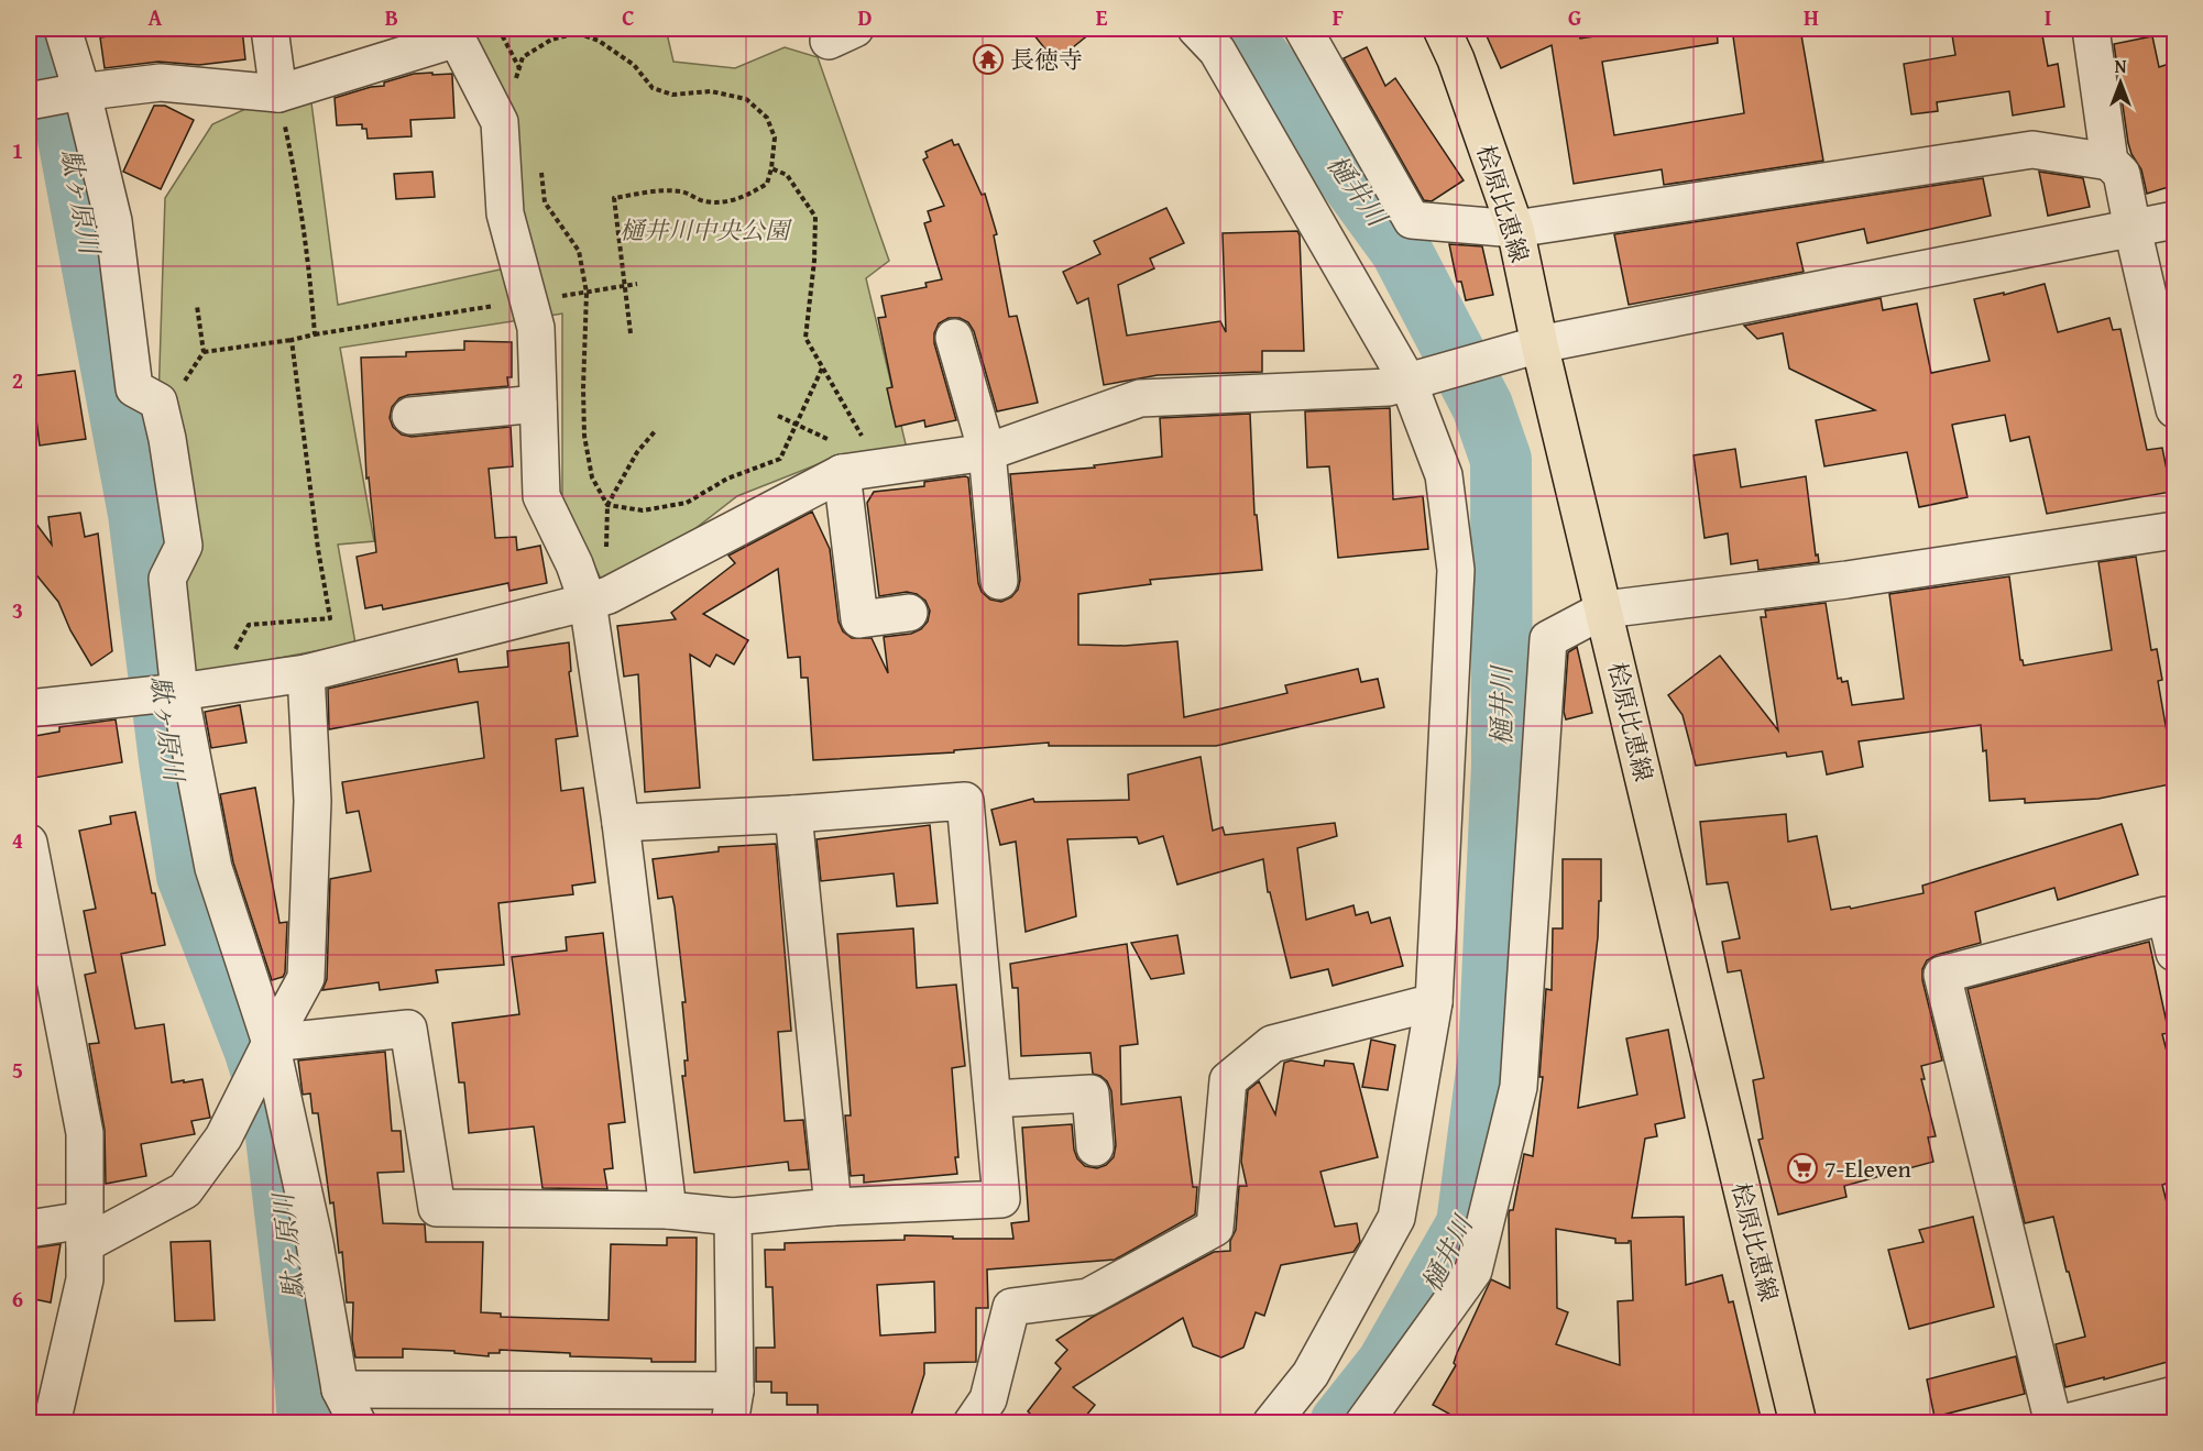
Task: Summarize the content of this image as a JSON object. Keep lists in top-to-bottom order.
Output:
{
  "streets": {
    "main road": ["桧原比恵線"]
  },
  "water": ["樋井川", "駄ヶ原川"],
  "parks": ["樋井川中央公園"],
  "places": {
    "temple": ["長徳寺"],
    "supermarket": ["7-Eleven"]
  },
  "north": "top",
  "grid": {
    "columns": [
      "A",
      "B",
      "C",
      "D",
      "E",
      "F",
      "G",
      "H",
      "I"
    ],
    "rows": [
      "1",
      "2",
      "3",
      "4",
      "5",
      "6"
    ]
  }
}
